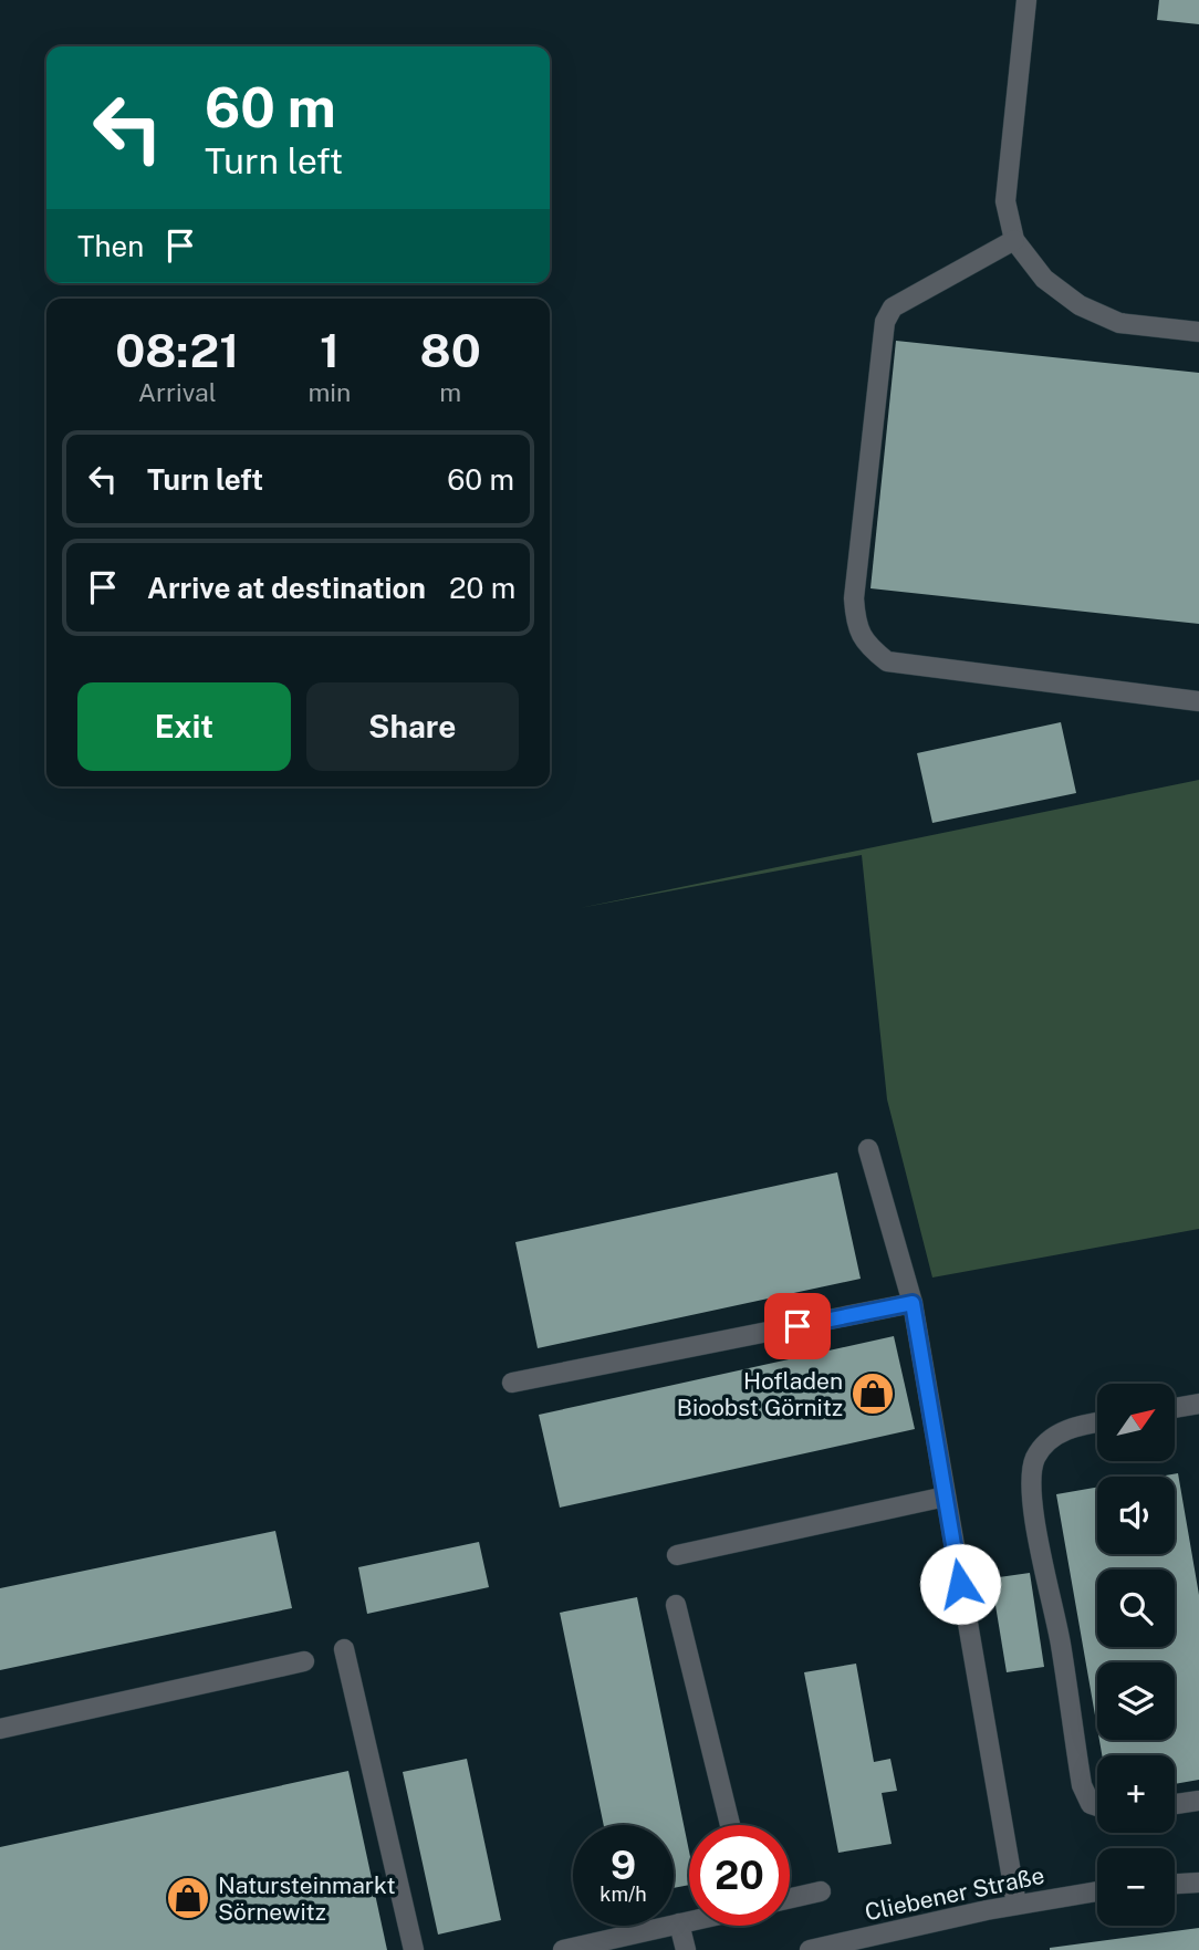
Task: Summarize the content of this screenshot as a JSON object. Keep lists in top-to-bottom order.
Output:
{
  "streets": {
    "street": ["Cliebener Straße"]
  },
  "places": {
    "shop": ["Hofladen Bioobst Görnitz", "Natursteinmarkt Sörnewitz"]
  },
  "north": "top right",
  "page": {
    "turn": ["60 m", "Turn left"],
    "then": "Then",
    "eta": [
      "08:21",
      "Arrival",
      "1",
      "min",
      "80",
      "m"
    ],
    "list": [
      {
        "name": "Turn left",
        "value": "60 m"
      },
      {
        "name": "Arrive at destination",
        "value": "20 m"
      }
    ],
    "buttons": ["Exit", "Share"],
    "map_buttons": ["+", "−"],
    "speed": "9 km/h",
    "limit": "20"
  }
}
